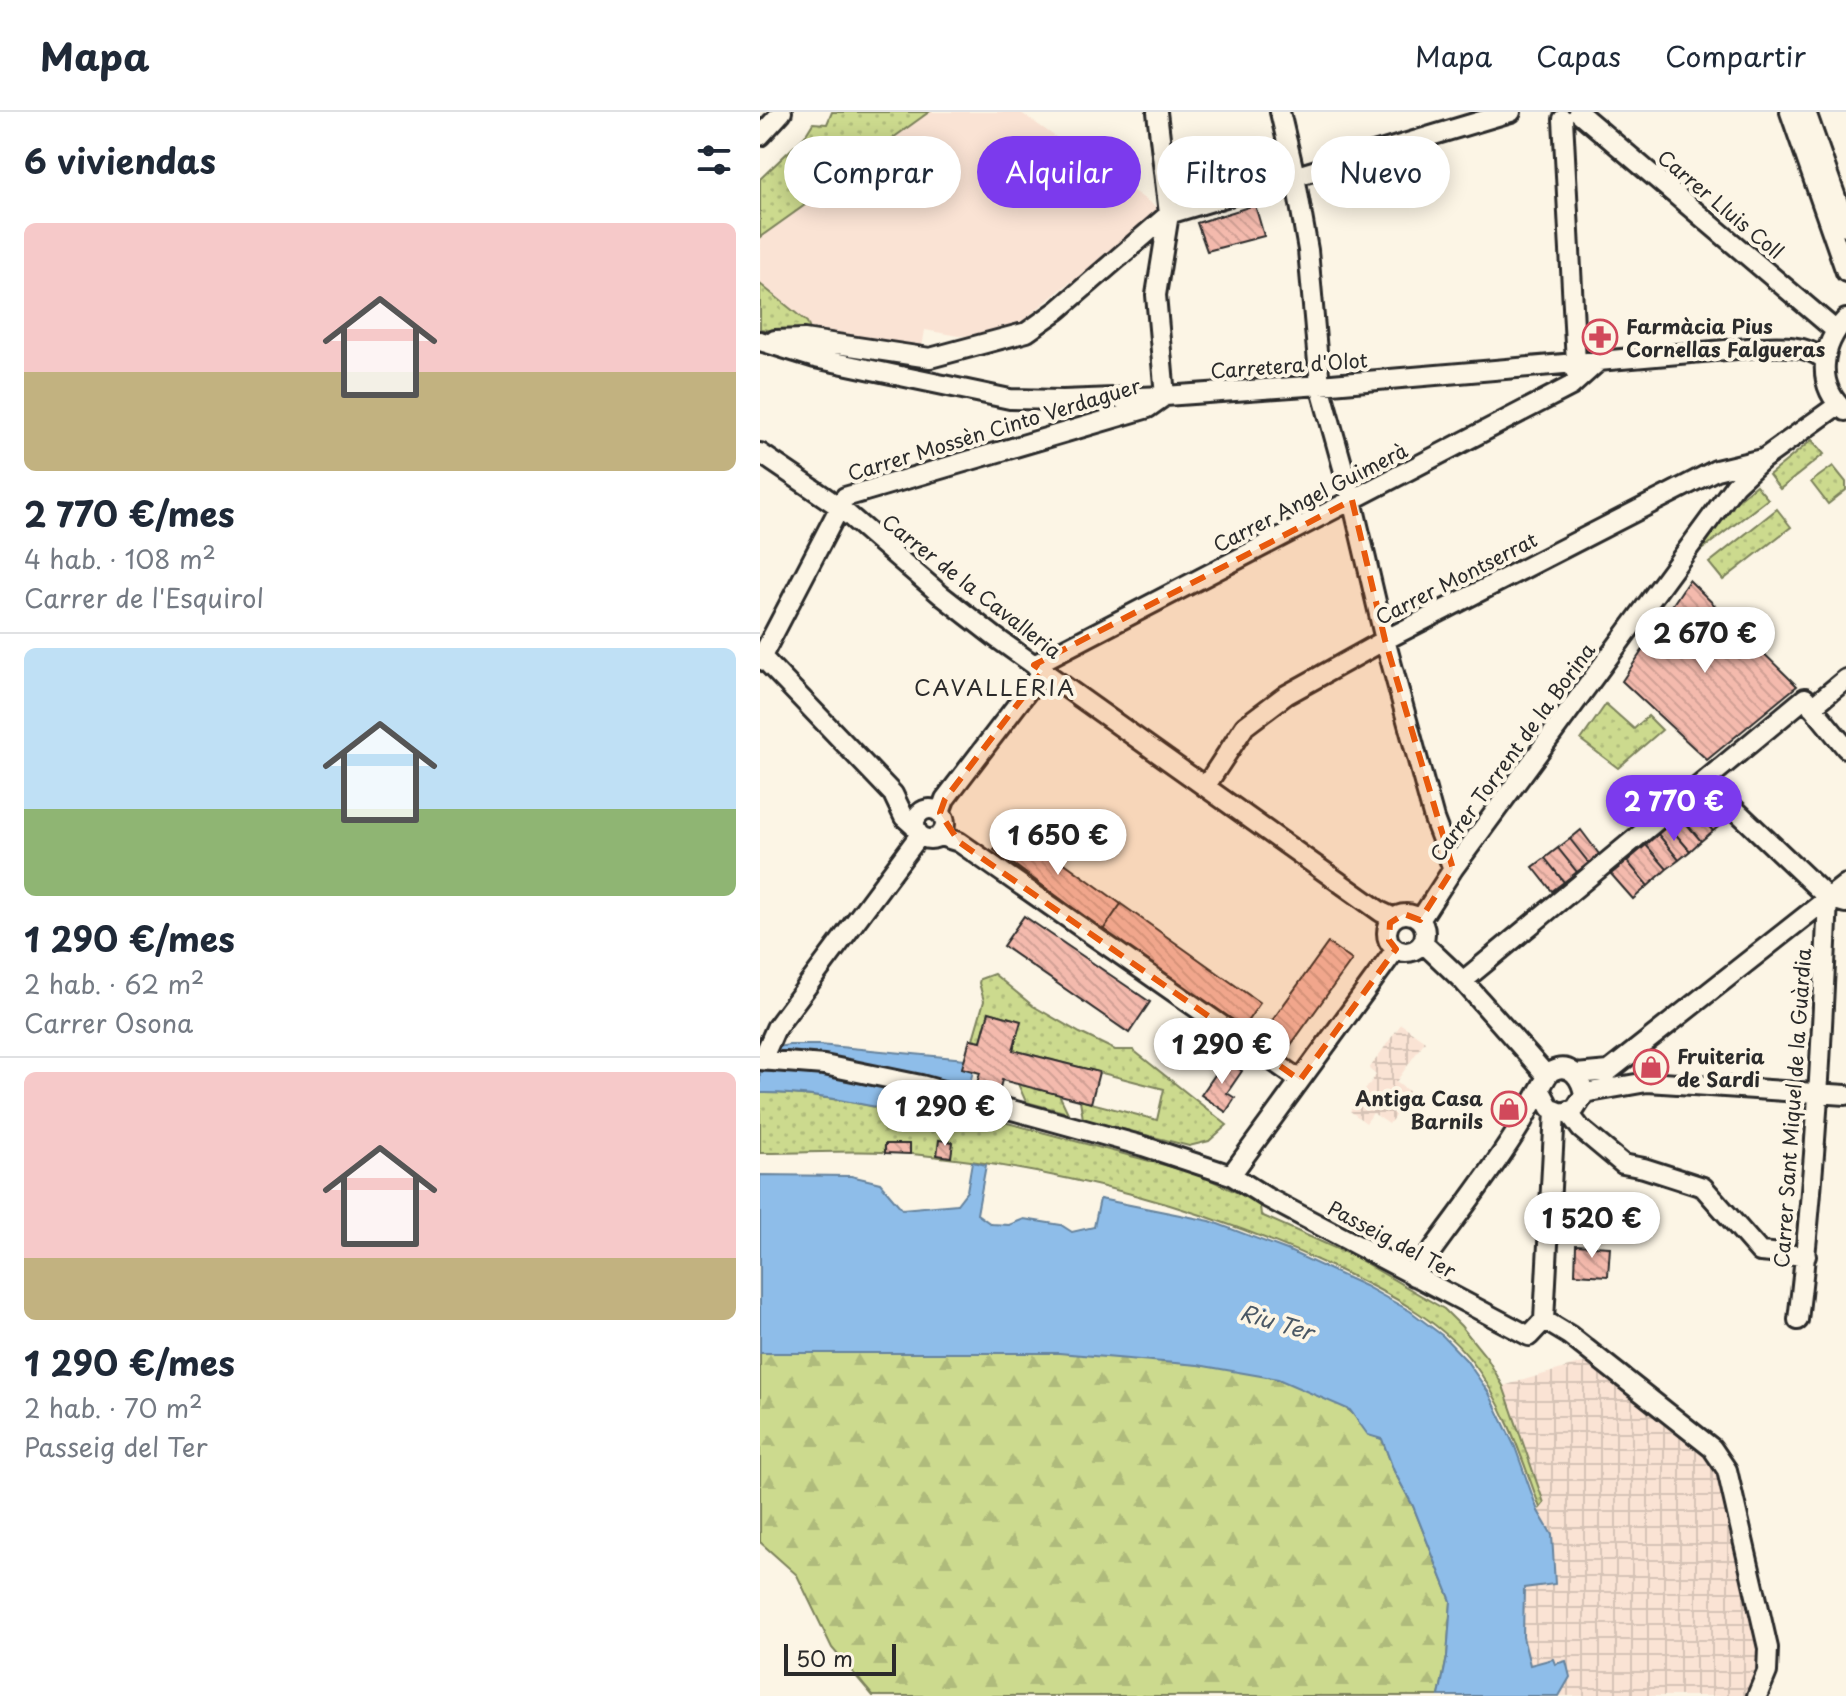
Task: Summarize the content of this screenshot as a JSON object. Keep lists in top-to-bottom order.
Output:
{
  "streets": {
    "street": [
      "Carrer Lluis Coll",
      "Carretera d'Olot",
      "Carrer Mossèn Cinto Verdaguer",
      "Carrer Angel Guimerà",
      "Carrer Montserrat",
      "Carrer de la Cavalleria",
      "Carrer Torrent de la Borina",
      "Carrer Sant Miquel de la Guàrdia",
      "Passeig del Ter"
    ]
  },
  "crossings": [
    ["Carretera d'Olot", "Carrer Mossèn Cinto Verdaguer"],
    ["Carretera d'Olot", "Carrer Angel Guimerà"],
    ["Carrer Mossèn Cinto Verdaguer", "Carrer de la Cavalleria"],
    ["Carrer Angel Guimerà", "Carrer de la Cavalleria"],
    ["Carrer Montserrat", "Carrer de la Cavalleria"],
    ["Carrer Montserrat", "Carrer Torrent de la Borina"],
    ["Carrer de la Cavalleria", "Carrer Torrent de la Borina"]
  ],
  "districts": ["CAVALLERIA"],
  "water": ["Riu Ter"],
  "places": {
    "pharmacy": ["Farmàcia Pius Cornellas Falgueras"],
    "shop": ["Fruiteria de Sardi", "Antiga Casa Barnils"]
  },
  "scale_bar": "50 m",
  "page": {
    "header": "Mapa",
    "nav": ["Mapa", "Capas", "Compartir"],
    "heading": "6 viviendas",
    "chip": [
      "Comprar",
      "Alquilar",
      "Filtros",
      "Nuevo"
    ],
    "list": [
      {
        "name": "2 770 €/mes",
        "note": "4 hab. · 108 m² · Carrer de l'Esquirol"
      },
      {
        "name": "1 290 €/mes",
        "note": "2 hab. · 62 m² · Carrer Osona"
      },
      {
        "name": "1 290 €/mes",
        "note": "2 hab. · 70 m² · Passeig del Ter"
      }
    ],
    "price": [
      "2 670 €",
      "2 770 €",
      "1 650 €",
      "1 290 €",
      "1 290 €",
      "1 520 €"
    ],
    "scale": "50 m"
  }
}
